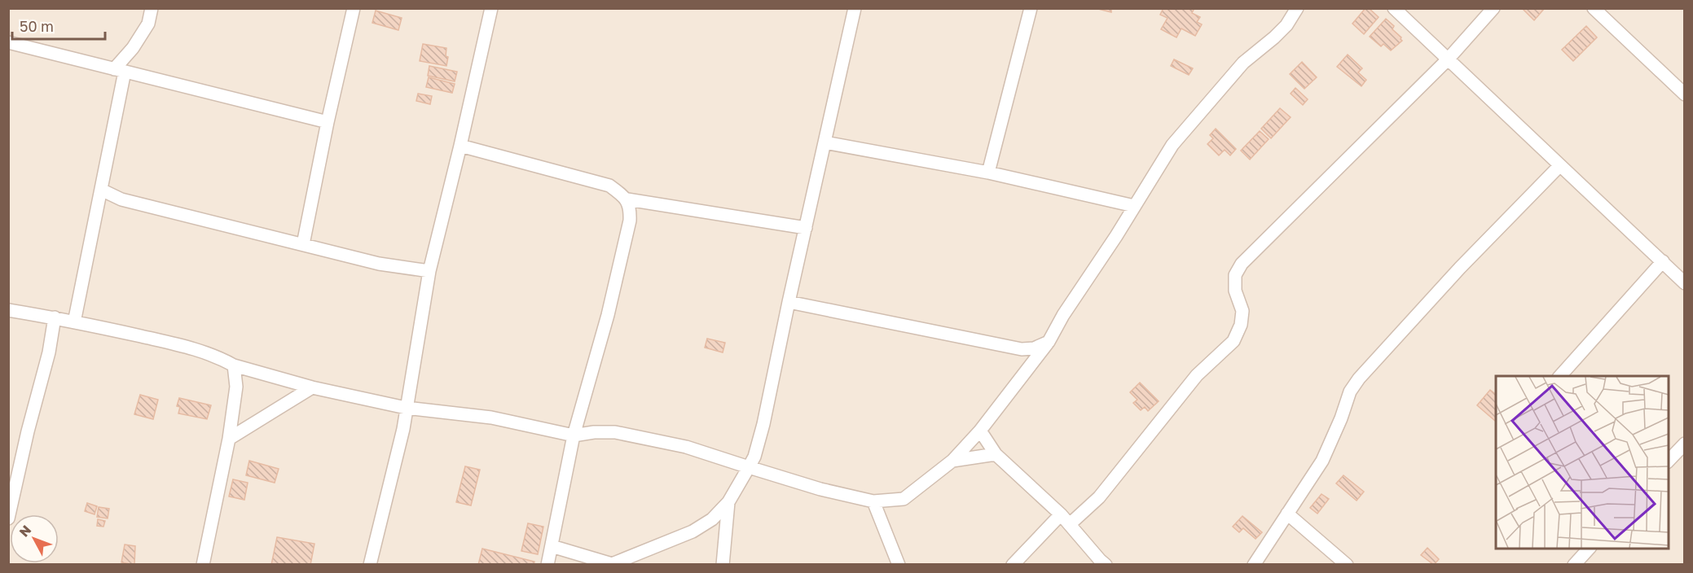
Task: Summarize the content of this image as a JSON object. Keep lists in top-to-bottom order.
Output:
{
  "scale_bar": "50 m",
  "north": "top left"
}
